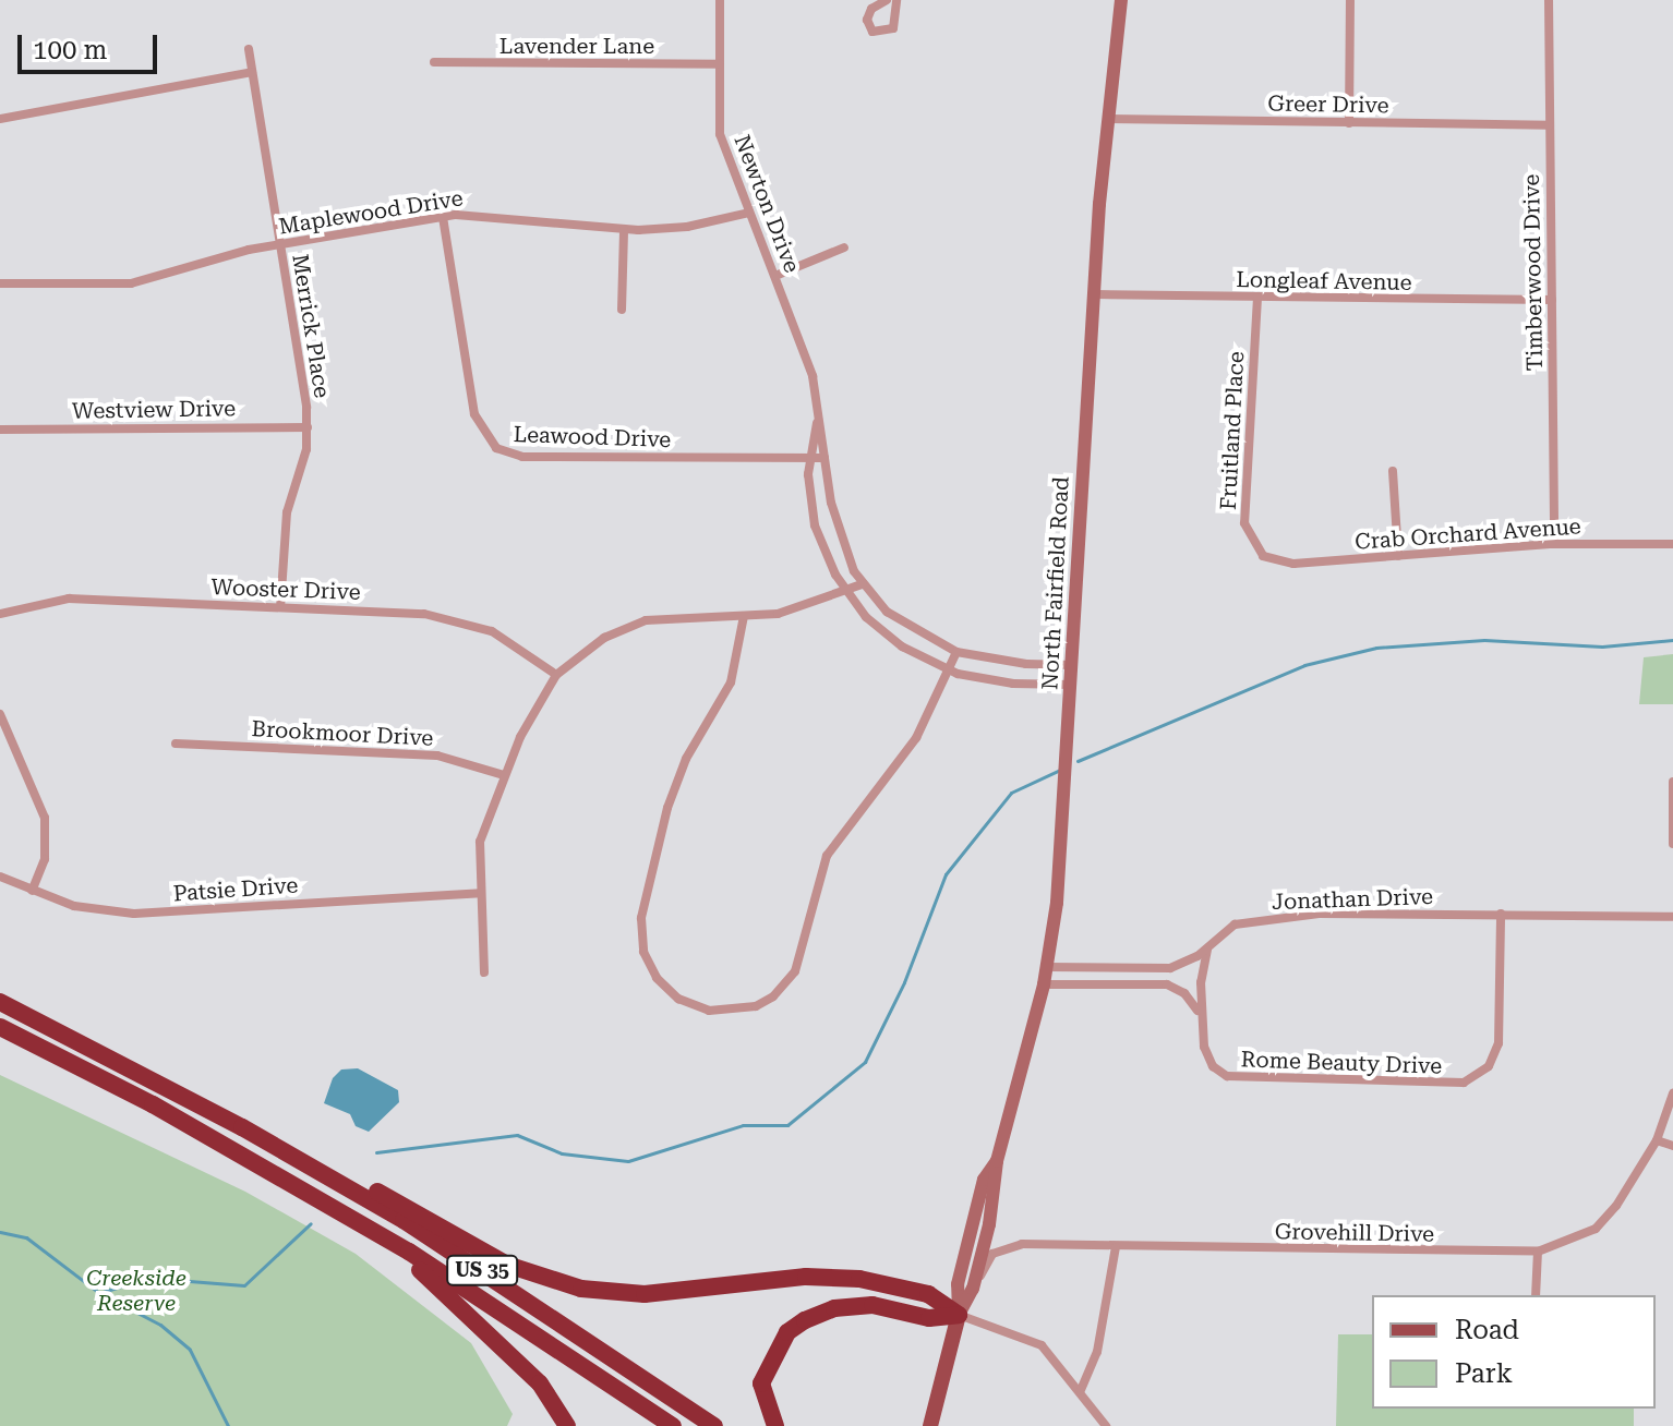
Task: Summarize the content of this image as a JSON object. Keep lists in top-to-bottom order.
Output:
{
  "streets": {
    "highway": ["US 35"],
    "main road": ["North Fairfield Road"],
    "street": [
      "Lavender Lane",
      "Greer Drive",
      "Newton Drive",
      "Maplewood Drive",
      "Timberwood Drive",
      "Longleaf Avenue",
      "Merrick Place",
      "Westview Drive",
      "Fruitland Place",
      "Leawood Drive",
      "Crab Orchard Avenue",
      "Wooster Drive",
      "Brookmoor Drive",
      "Patsie Drive",
      "Jonathan Drive",
      "Rome Beauty Drive",
      "Grovehill Drive"
    ]
  },
  "crossings": [
    ["Lavender Lane", "Newton Drive"],
    ["Greer Drive", "Timberwood Drive"],
    ["Greer Drive", "North Fairfield Road"],
    ["Newton Drive", "Maplewood Drive"],
    ["Newton Drive", "Leawood Drive"],
    ["Newton Drive", "North Fairfield Road"],
    ["Maplewood Drive", "Merrick Place"],
    ["Maplewood Drive", "Leawood Drive"],
    ["Timberwood Drive", "Longleaf Avenue"],
    ["Timberwood Drive", "Crab Orchard Avenue"],
    ["Longleaf Avenue", "Fruitland Place"],
    ["Longleaf Avenue", "North Fairfield Road"],
    ["Merrick Place", "Westview Drive"],
    ["Merrick Place", "Wooster Drive"],
    ["Fruitland Place", "Crab Orchard Avenue"],
    ["North Fairfield Road", "Jonathan Drive"],
    ["North Fairfield Road", "Grovehill Drive"],
    ["Jonathan Drive", "Rome Beauty Drive"]
  ],
  "parks": ["Creekside Reserve"],
  "legend": ["Road", "Park"],
  "scale_bar": "100 m"
}
